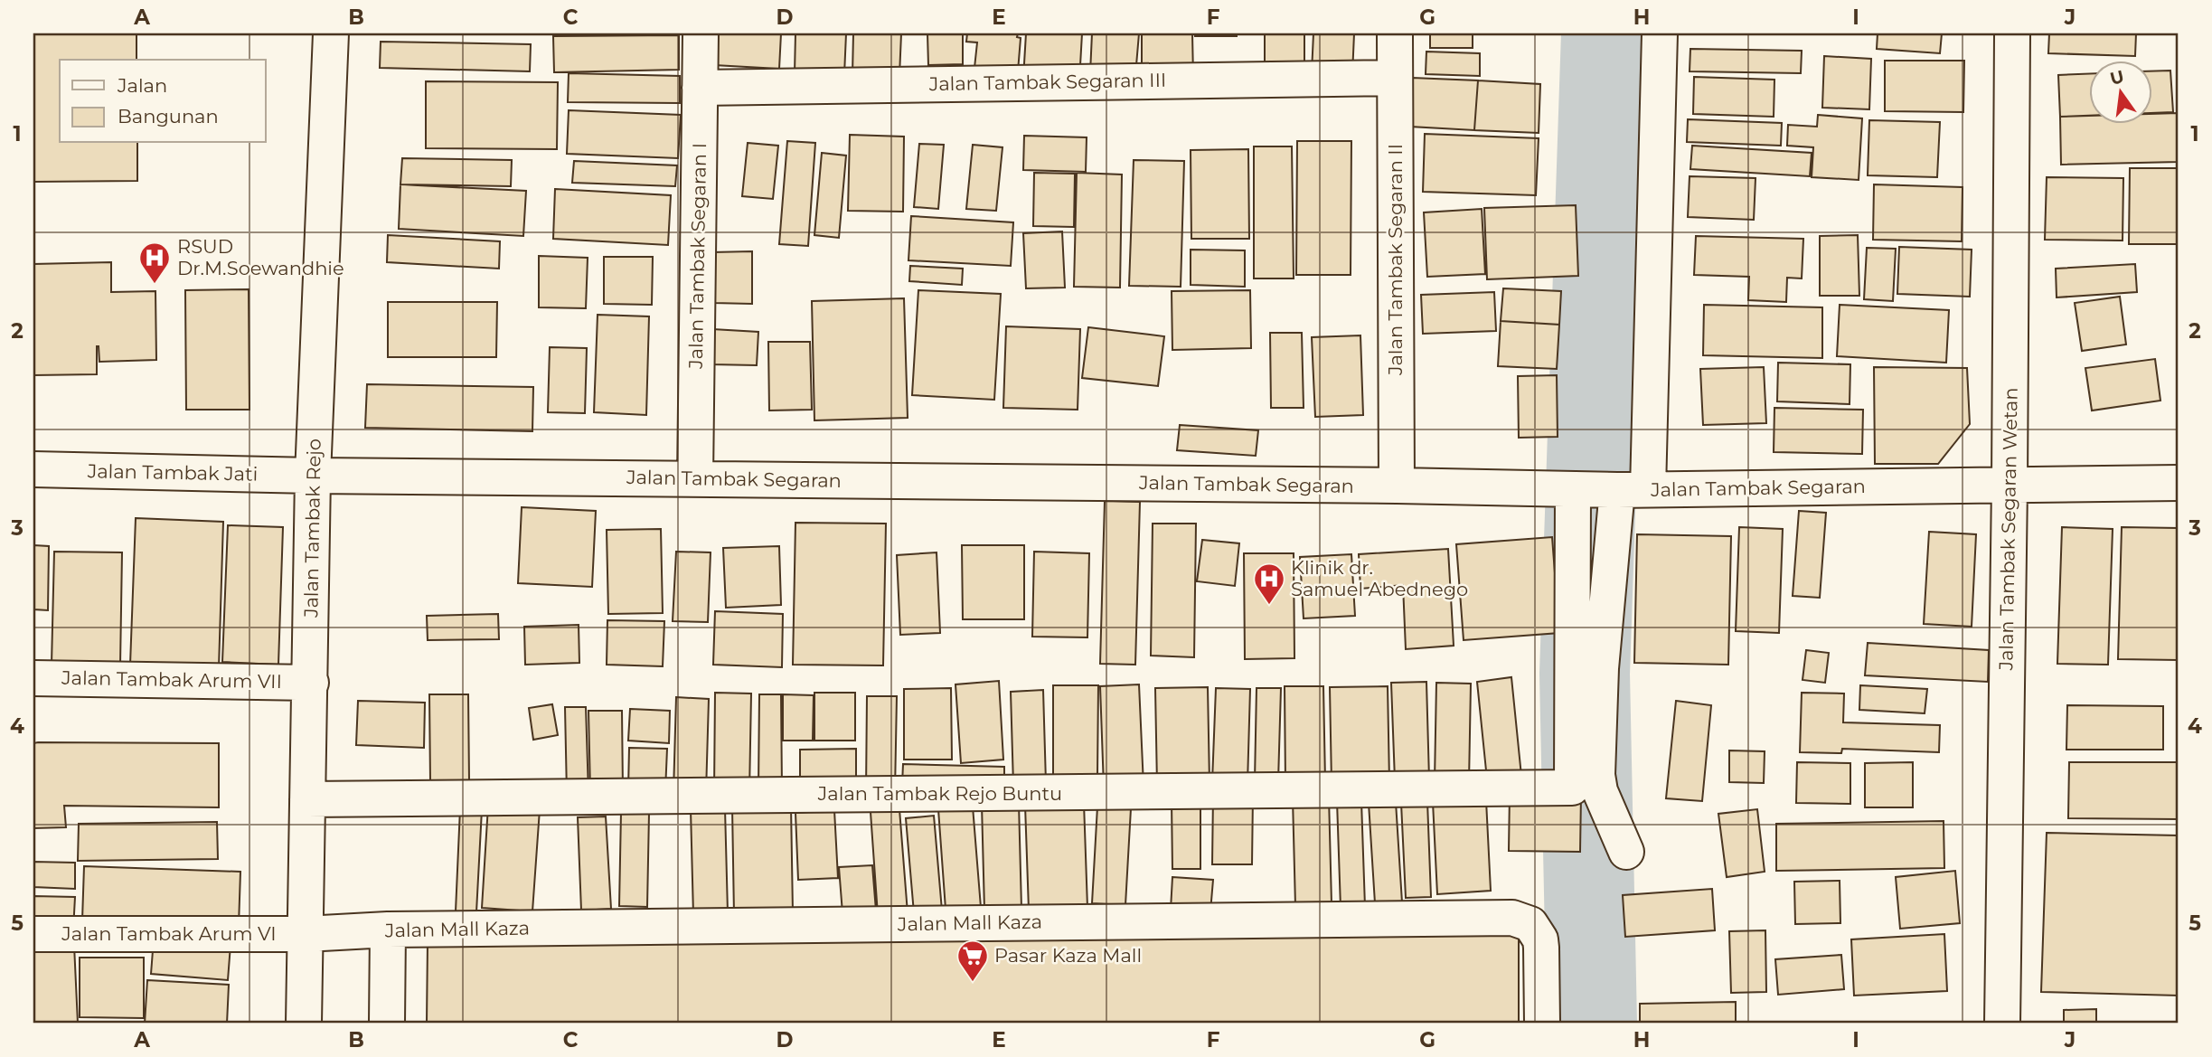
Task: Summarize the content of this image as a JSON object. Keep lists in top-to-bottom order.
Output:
{
  "streets": {
    "street": [
      "Jalan Tambak Segaran III",
      "Jalan Tambak Segaran I",
      "Jalan Tambak Segaran II",
      "Jalan Tambak Jati",
      "Jalan Tambak Segaran",
      "Jalan Tambak Rejo",
      "Jalan Tambak Segaran Wetan",
      "Jalan Tambak Arum VII",
      "Jalan Tambak Rejo Buntu",
      "Jalan Mall Kaza",
      "Jalan Tambak Arum VI"
    ]
  },
  "crossings": [
    ["Jalan Tambak Segaran III", "Jalan Tambak Segaran I"],
    ["Jalan Tambak Segaran III", "Jalan Tambak Segaran II"],
    ["Jalan Tambak Segaran I", "Jalan Tambak Segaran"],
    ["Jalan Tambak Segaran II", "Jalan Tambak Segaran"],
    ["Jalan Tambak Jati", "Jalan Tambak Segaran"],
    ["Jalan Tambak Jati", "Jalan Tambak Rejo"],
    ["Jalan Tambak Segaran", "Jalan Tambak Rejo"],
    ["Jalan Tambak Segaran", "Jalan Tambak Segaran Wetan"],
    ["Jalan Tambak Segaran", "Jalan Tambak Rejo Buntu"],
    ["Jalan Tambak Rejo", "Jalan Tambak Arum VII"],
    ["Jalan Tambak Rejo", "Jalan Tambak Rejo Buntu"],
    ["Jalan Tambak Rejo", "Jalan Mall Kaza"],
    ["Jalan Tambak Rejo", "Jalan Tambak Arum VI"],
    ["Jalan Mall Kaza", "Jalan Tambak Arum VI"]
  ],
  "places": {
    "hospital": ["RSUD Dr.M.Soewandhie", "Klinik dr. Samuel Abednego"],
    "supermarket": ["Pasar Kaza Mall"]
  },
  "legend": ["Jalan", "Bangunan"],
  "north": "top",
  "grid": {
    "columns": [
      "A",
      "B",
      "C",
      "D",
      "E",
      "F",
      "G",
      "H",
      "I",
      "J"
    ],
    "rows": [
      "1",
      "2",
      "3",
      "4",
      "5"
    ]
  }
}
